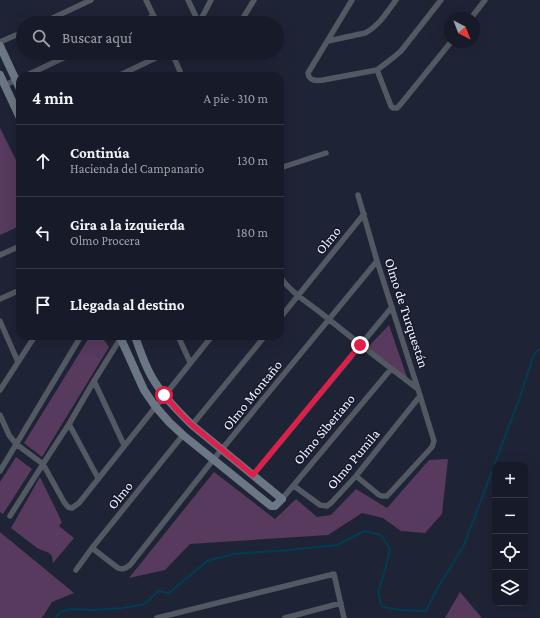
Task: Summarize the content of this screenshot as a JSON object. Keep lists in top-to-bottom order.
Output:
{
  "streets": {
    "street": [
      "Olmo",
      "Olmo de Turquestán",
      "Olmo Montaño",
      "Olmo Siberiano",
      "Olmo Pumila"
    ]
  },
  "crossings": [
    ["Olmo", "Olmo de Turquestán"],
    ["Olmo", "Olmo Montaño"],
    ["Olmo de Turquestán", "Olmo Montaño"],
    ["Olmo de Turquestán", "Olmo Pumila"],
    ["Olmo Montaño", "Olmo Siberiano"],
    ["Olmo Siberiano", "Olmo Pumila"]
  ],
  "north": "bottom right",
  "page": {
    "search": "Buscar aquí",
    "heading": ["4 min", "A pie · 310 m"],
    "list": [
      ["Continúa", "Hacienda del Campanario", "130 m"],
      ["Gira a la izquierda", "Olmo Procera", "180 m"],
      "Llegada al destino"
    ],
    "map_buttons": ["+", "−"]
  }
}
